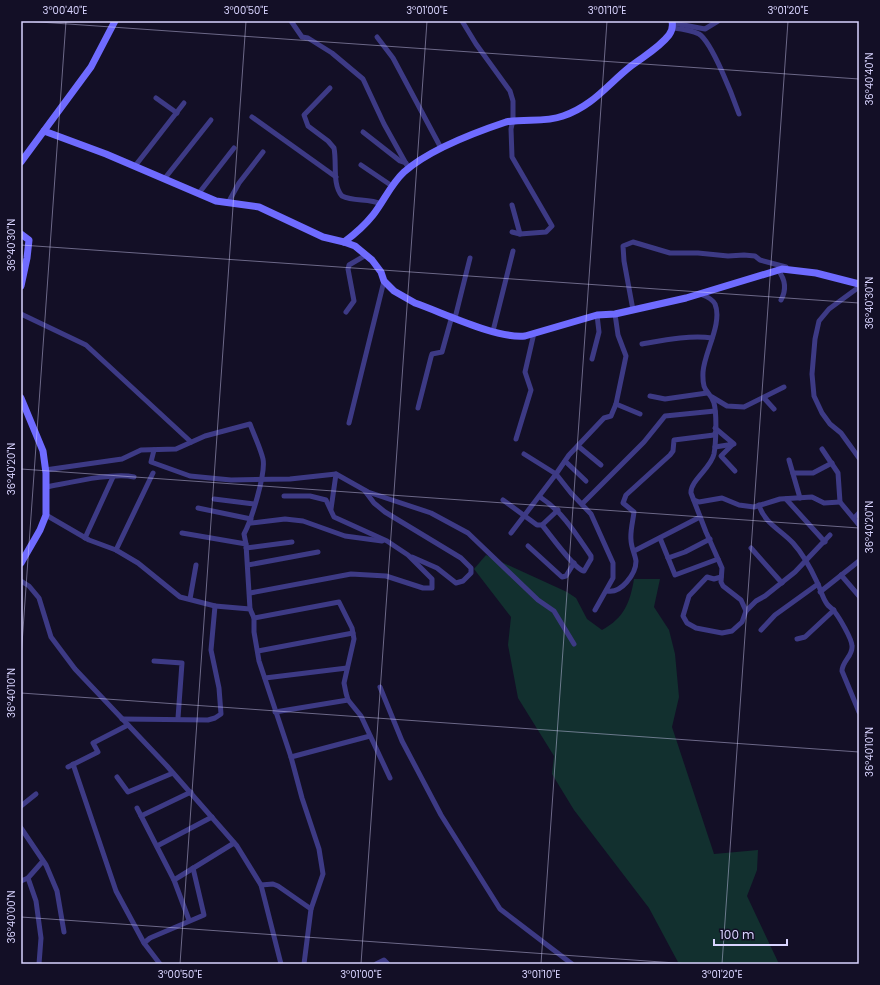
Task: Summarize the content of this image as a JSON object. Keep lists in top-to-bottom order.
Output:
{
  "scale_bar": "100 m",
  "coordinates": [
    "3°00'40\"E",
    "3°00'50\"E",
    "3°01'00\"E",
    "3°01'10\"E",
    "3°01'20\"E",
    "36°40'40\"N",
    "36°40'30\"N",
    "36°40'20\"N",
    "36°40'10\"N",
    "36°40'00\"N"
  ]
}
